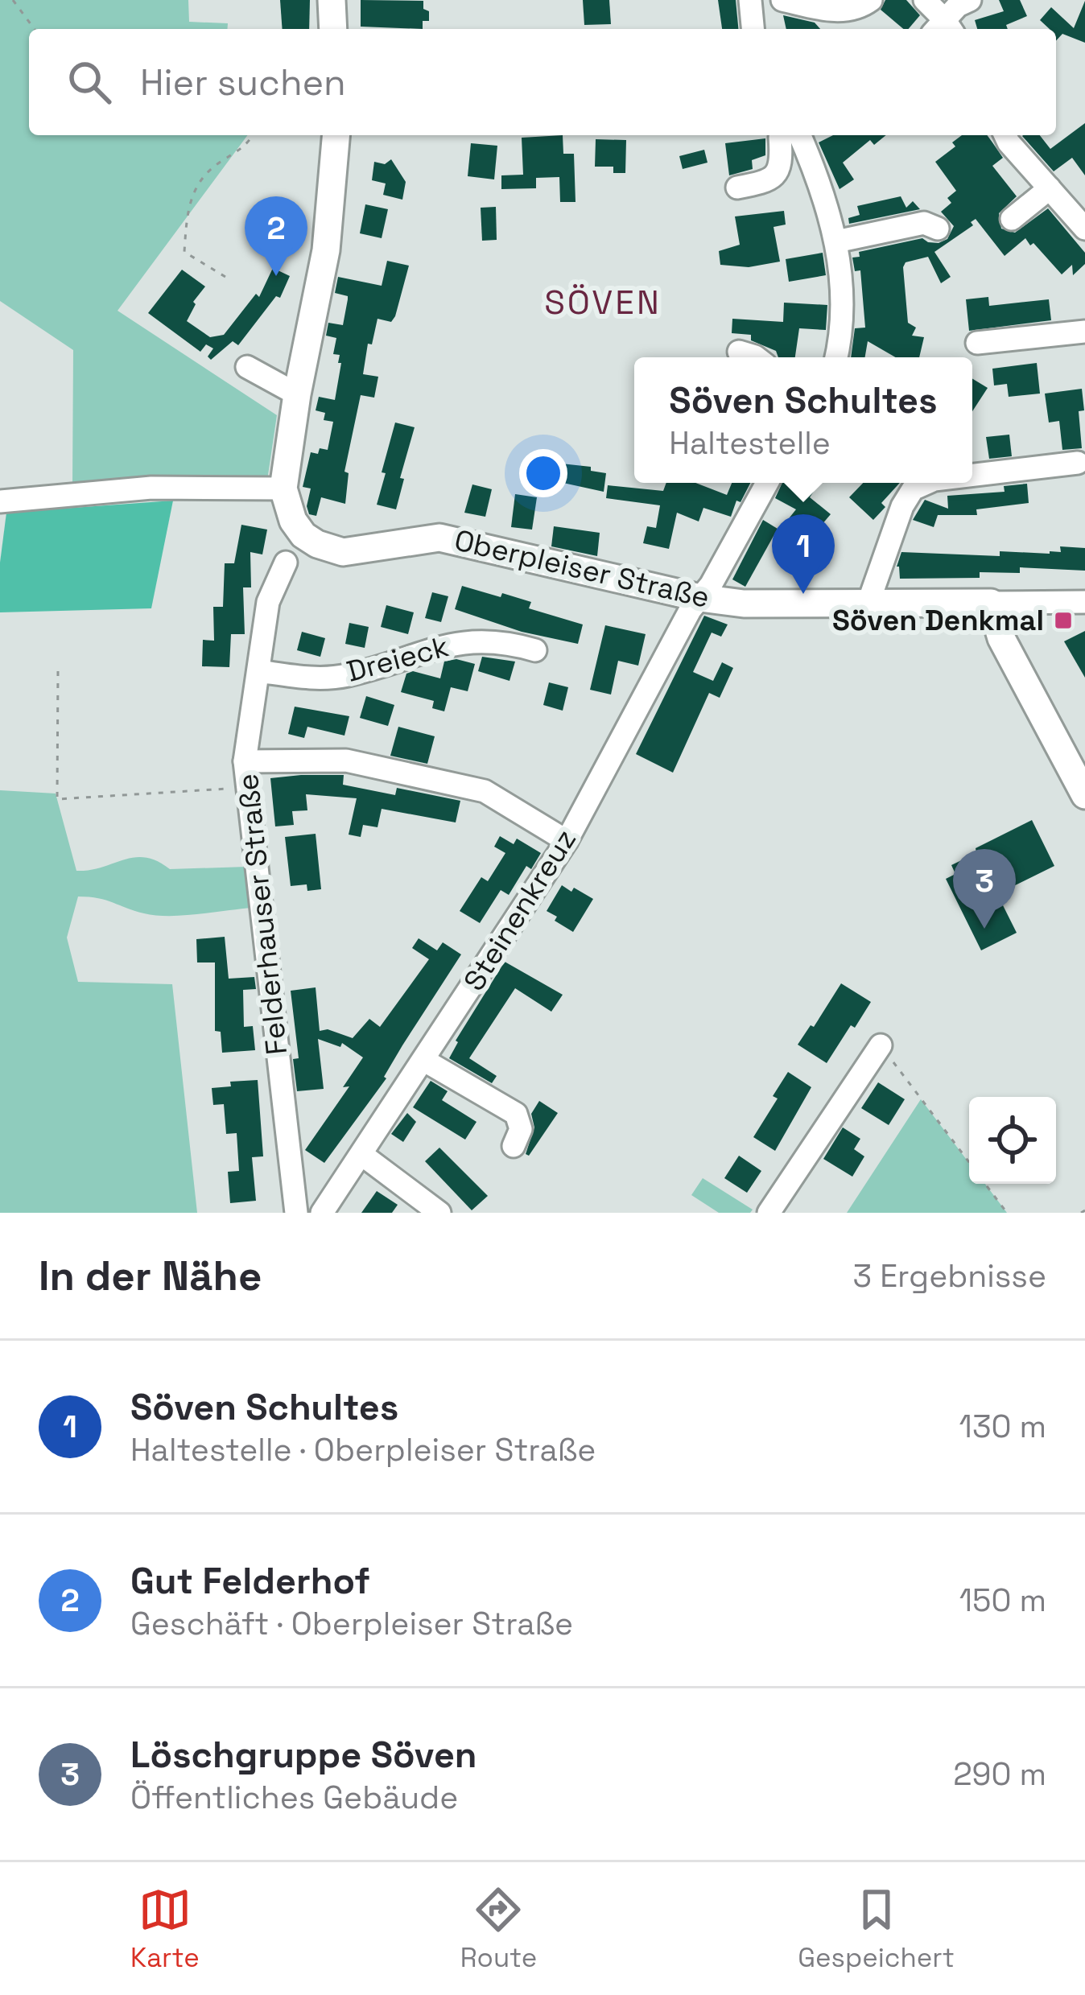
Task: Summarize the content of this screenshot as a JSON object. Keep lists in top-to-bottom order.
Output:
{
  "streets": {
    "main road": ["Oberpleiser Straße"],
    "street": ["Dreieck", "Steinenkreuz", "Felderhauser Straße"]
  },
  "crossings": [
    ["Oberpleiser Straße", "Steinenkreuz"],
    ["Dreieck", "Felderhauser Straße"]
  ],
  "districts": ["SÖVEN"],
  "places": {
    "transit": ["Söven Denkmal"]
  },
  "page": {
    "search": "Hier suchen",
    "pins": ["2", "1", "3"],
    "popup": ["Söven Schultes", "Haltestelle"],
    "heading": ["In der Nähe", "3 Ergebnisse"],
    "list": [
      {
        "mark": "1",
        "name": "Söven Schultes",
        "note": "Haltestelle · Oberpleiser Straße",
        "value": "130 m"
      },
      {
        "mark": "2",
        "name": "Gut Felderhof",
        "note": "Geschäft · Oberpleiser Straße",
        "value": "150 m"
      },
      {
        "mark": "3",
        "name": "Löschgruppe Söven",
        "note": "Öffentliches Gebäude",
        "value": "290 m"
      }
    ],
    "nav": ["Karte", "Route", "Gespeichert"]
  }
}
